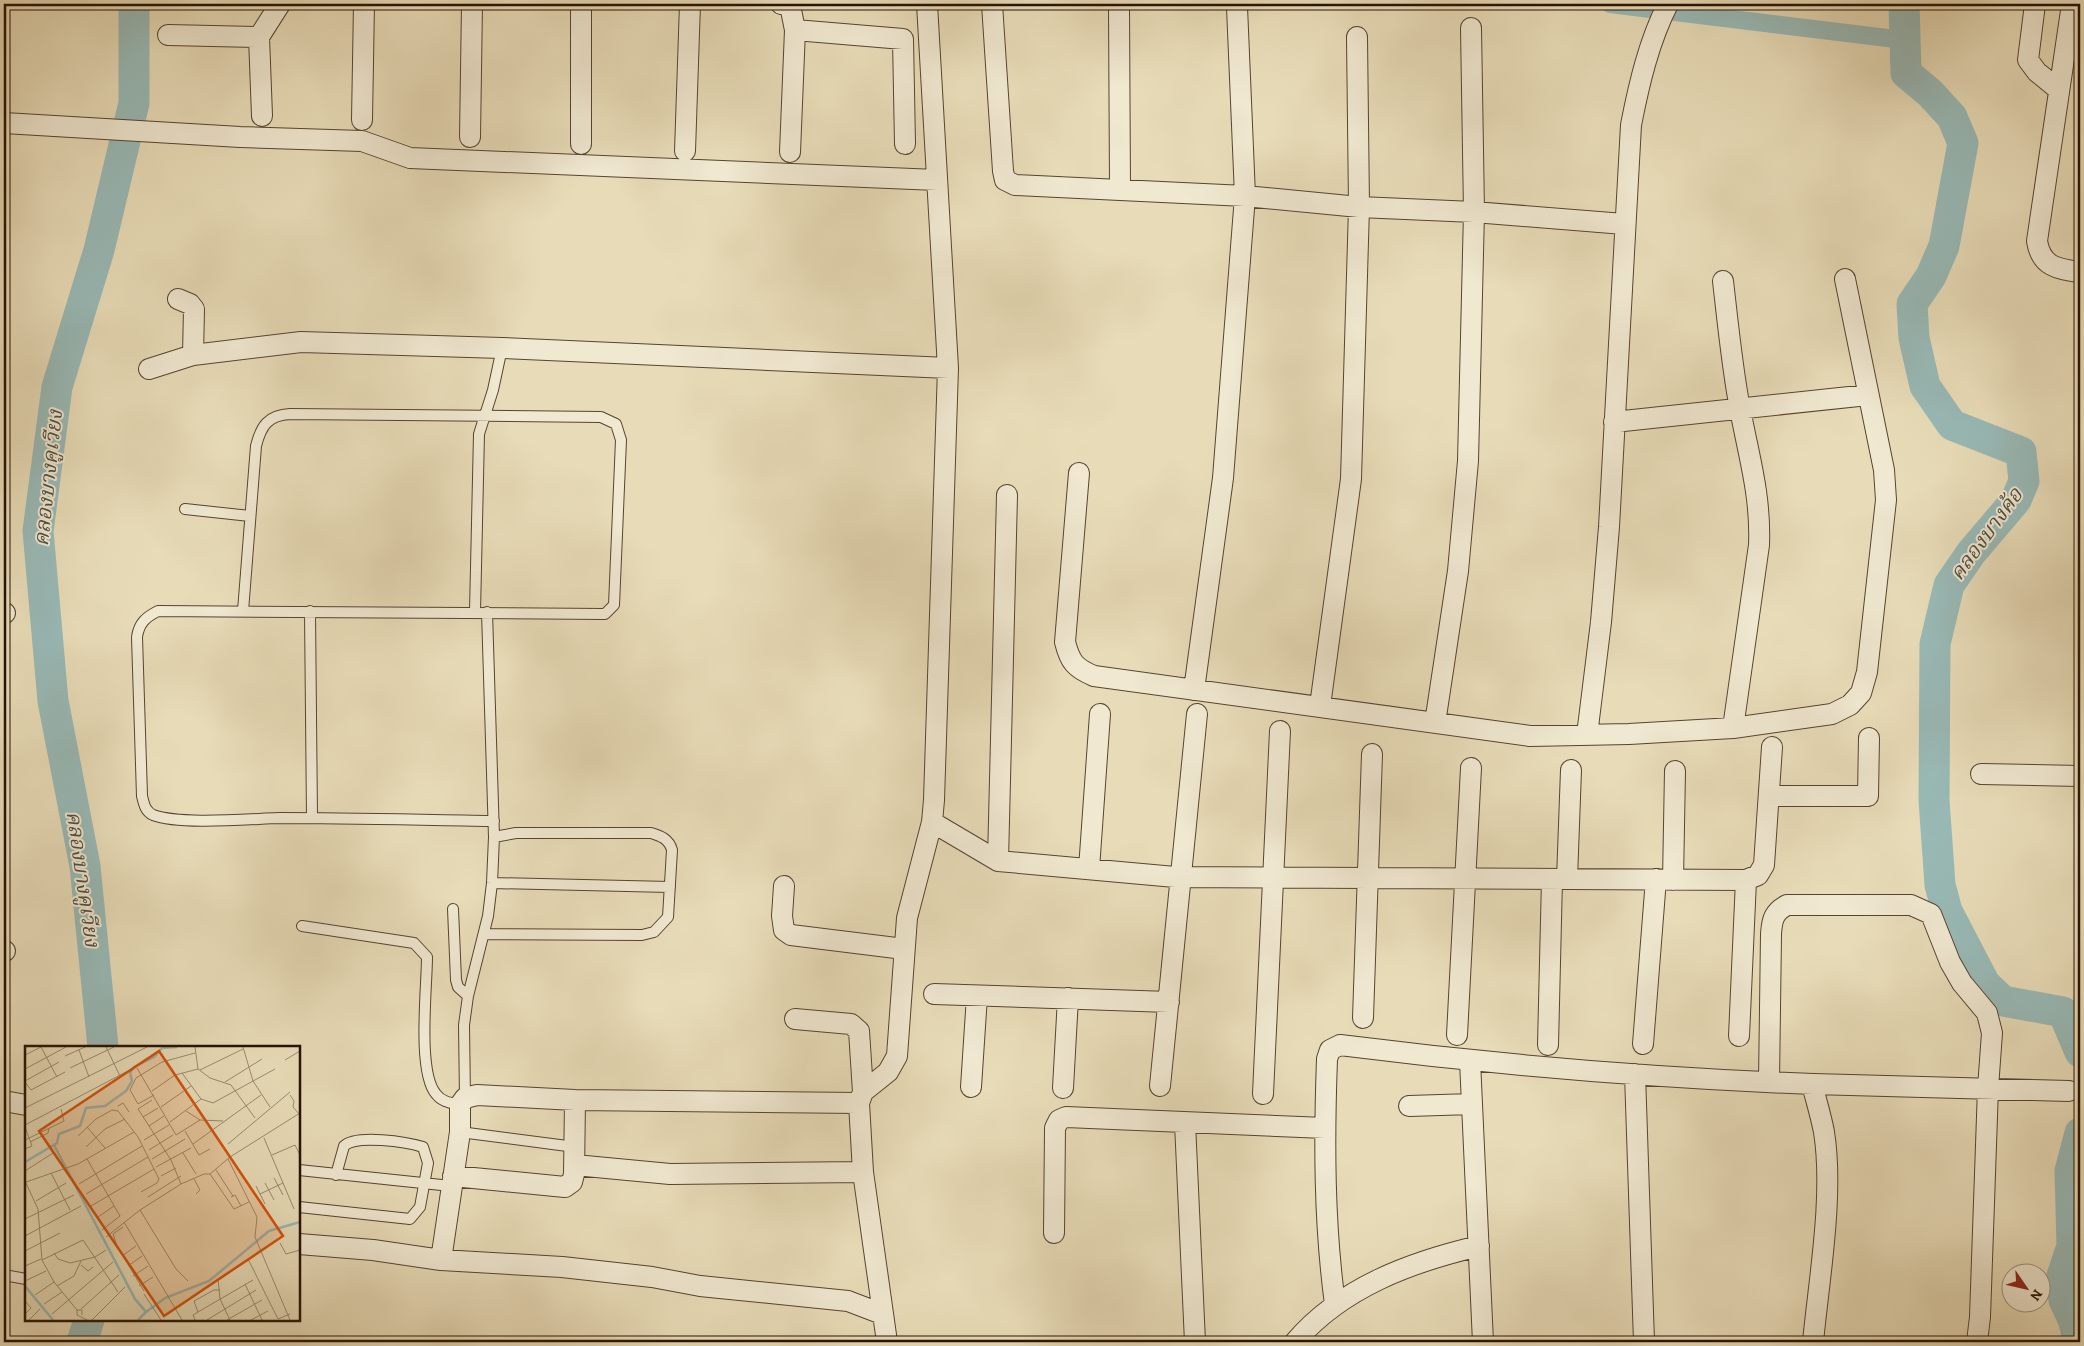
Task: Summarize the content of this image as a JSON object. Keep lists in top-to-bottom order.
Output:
{
  "water": ["คลองบางคูเวียง", "คลองบางค้อ"],
  "north": "bottom right"
}
